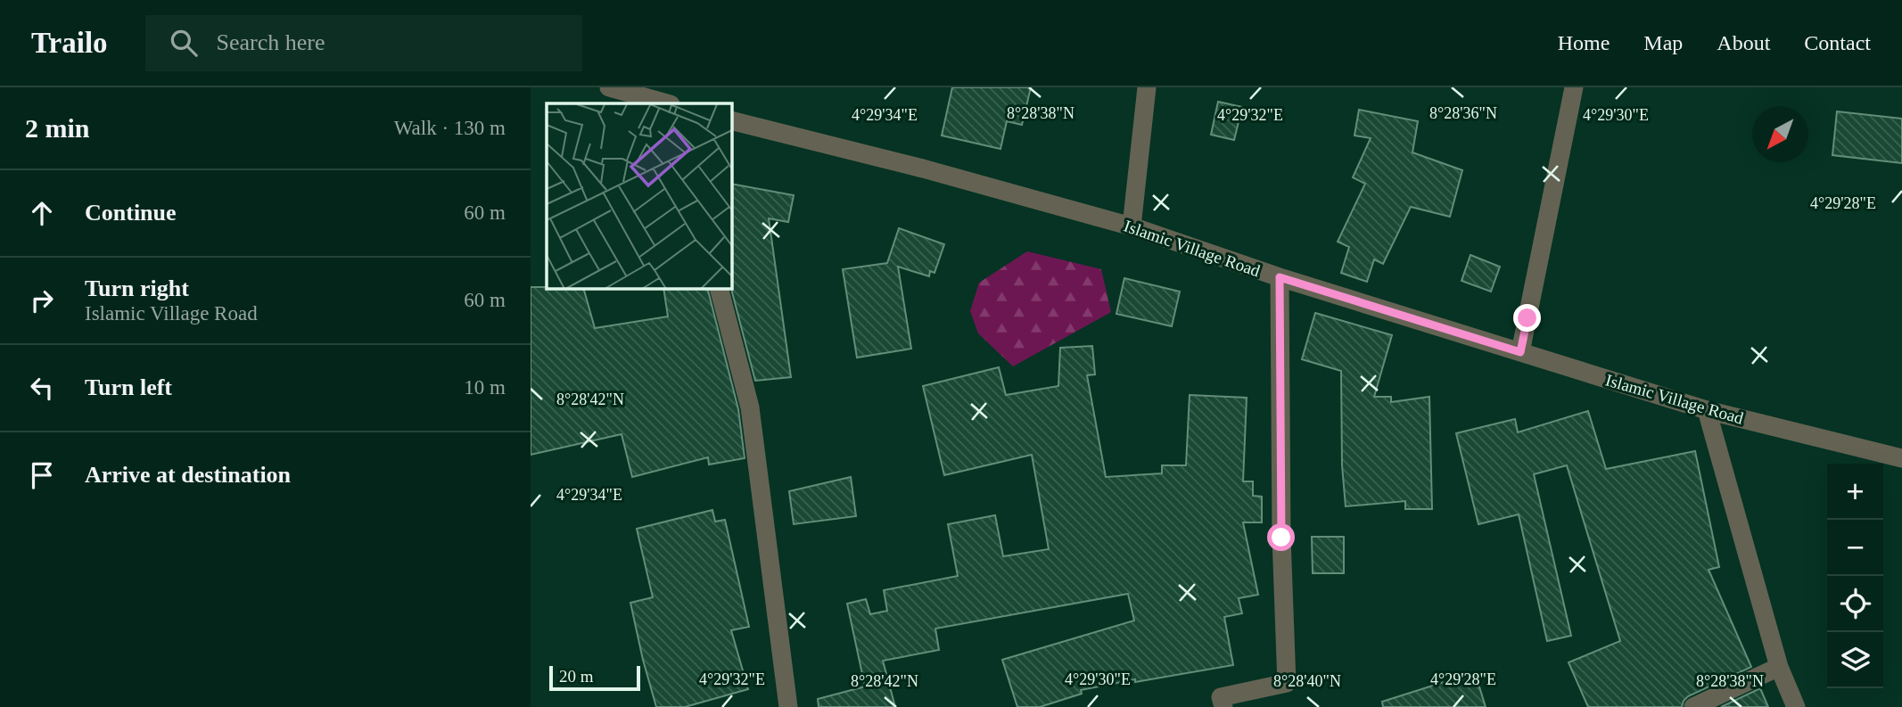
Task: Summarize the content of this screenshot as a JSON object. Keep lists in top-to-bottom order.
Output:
{
  "streets": {
    "street": ["Islamic Village Road"]
  },
  "scale_bar": "20 m",
  "north": "bottom left",
  "page": {
    "header": "Trailo",
    "search": "Search here",
    "nav": [
      "Home",
      "Map",
      "About",
      "Contact"
    ],
    "heading": ["2 min", "Walk · 130 m"],
    "list": [
      ["Continue", "60 m"],
      ["Turn right", "Islamic Village Road", "60 m"],
      ["Turn left", "10 m"],
      "Arrive at destination"
    ],
    "map_buttons": ["+", "−"],
    "scale": "20 m"
  },
  "coordinates": [
    "8°28'38\"N",
    "8°28'36\"N",
    "4°29'34\"E",
    "4°29'32\"E",
    "4°29'30\"E",
    "4°29'28\"E",
    "8°28'42\"N",
    "8°28'40\"N"
  ]
}
